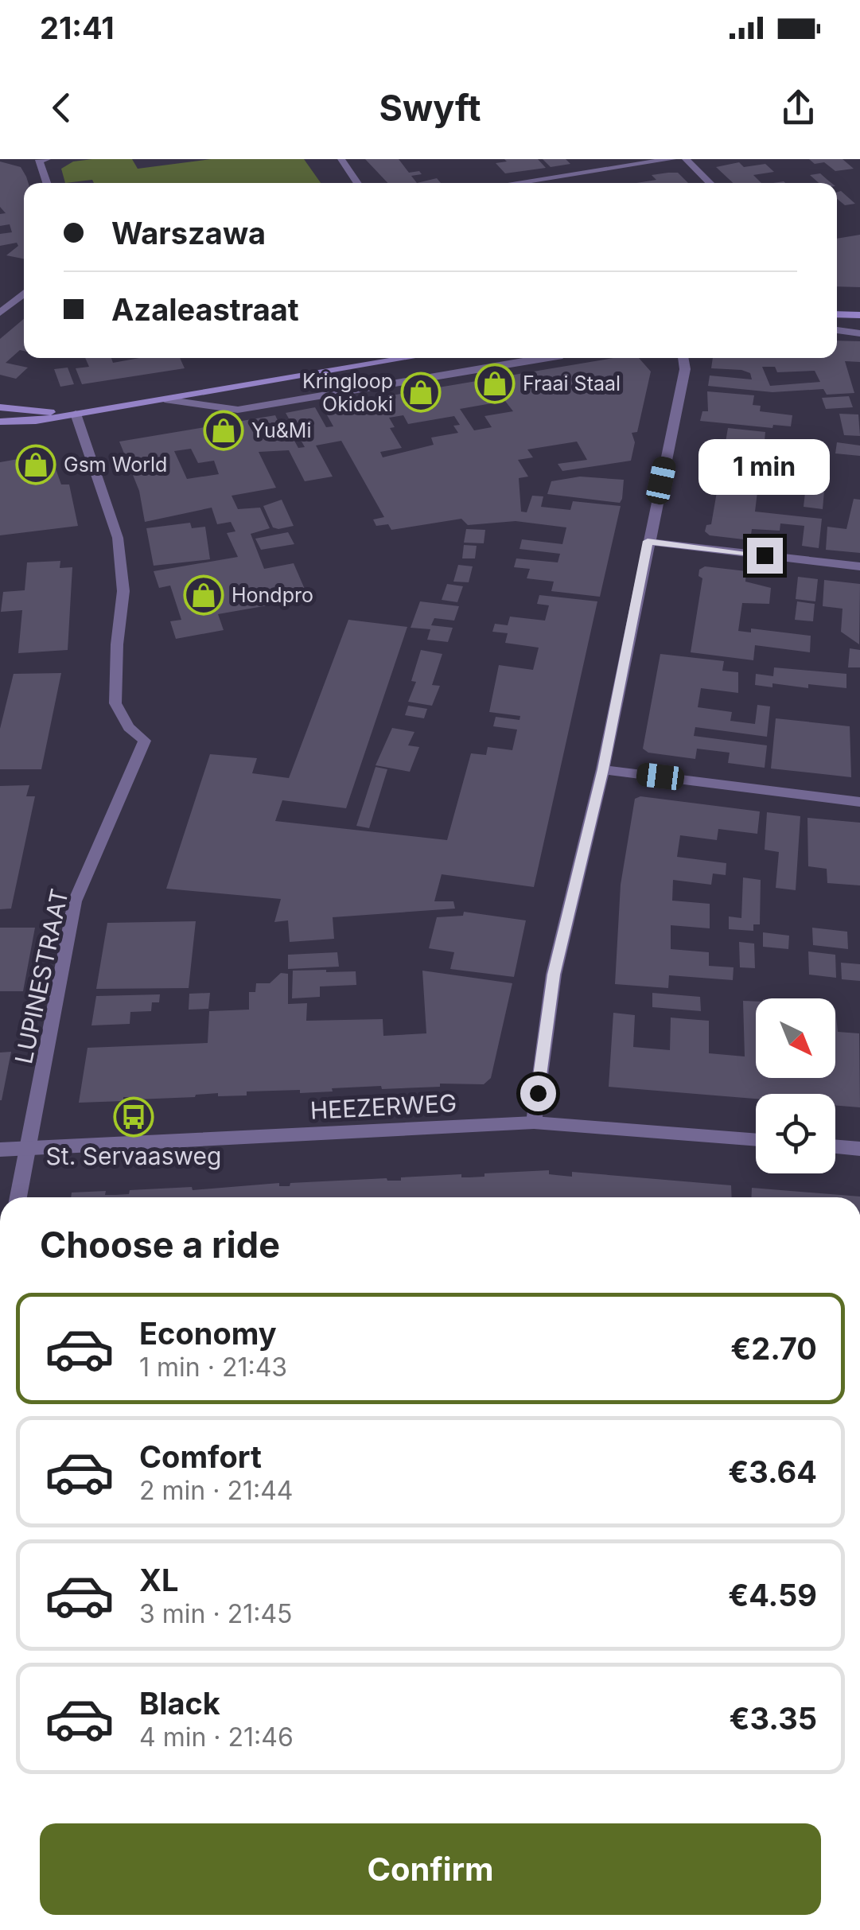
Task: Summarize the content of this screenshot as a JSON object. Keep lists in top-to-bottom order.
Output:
{
  "streets": {
    "street": ["LUPINESTRAAT", "HEEZERWEG"]
  },
  "crossings": [
    ["LUPINESTRAAT", "HEEZERWEG"]
  ],
  "places": {
    "shop": [
      "Fraai Staal",
      "Kringloop Okidoki",
      "Yu&Mi",
      "Gsm World",
      "Hondpro"
    ],
    "bus stop": ["St. Servaasweg"]
  },
  "north": "bottom right",
  "page": {
    "status": "21:41",
    "header": "Swyft",
    "banner": ["Warszawa", "Azaleastraat"],
    "bubble": "1 min",
    "heading": "Choose a ride",
    "list": [
      {
        "name": "Economy",
        "note": "1 min · 21:43",
        "value": "€2.70"
      },
      {
        "name": "Comfort",
        "note": "2 min · 21:44",
        "value": "€3.64"
      },
      {
        "name": "XL",
        "note": "3 min · 21:45",
        "value": "€4.59"
      },
      {
        "name": "Black",
        "note": "4 min · 21:46",
        "value": "€3.35"
      }
    ],
    "buttons": "Confirm"
  }
}
